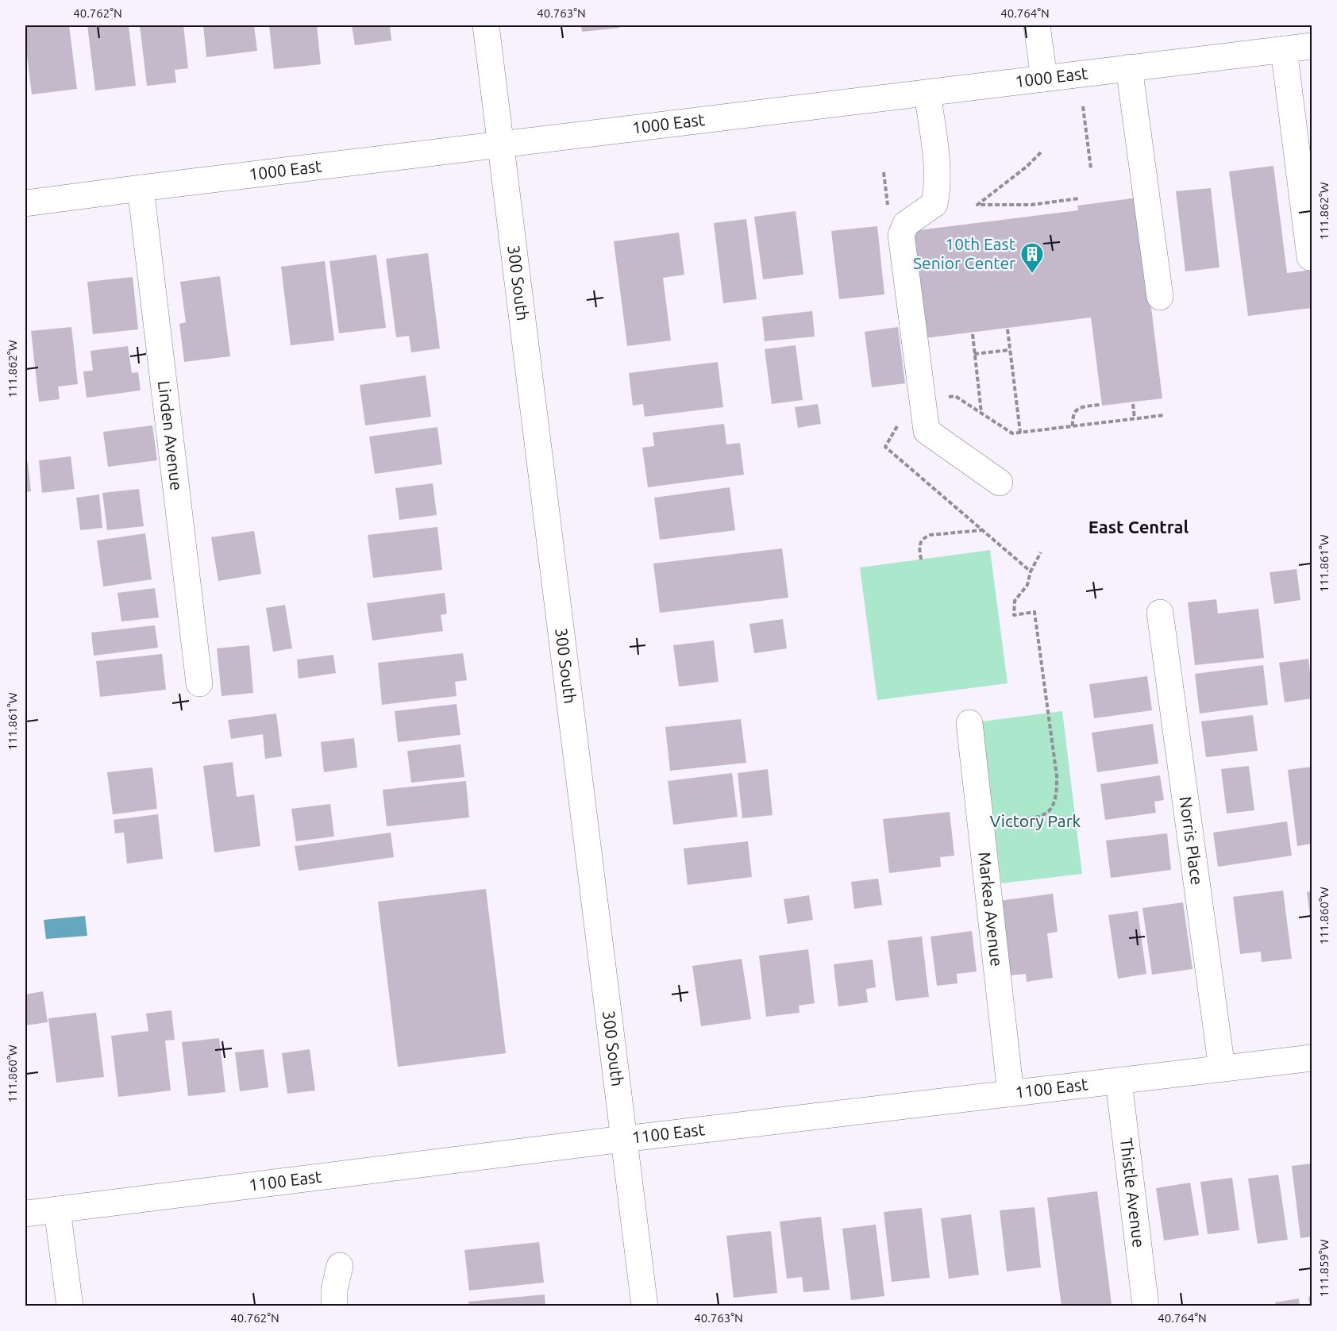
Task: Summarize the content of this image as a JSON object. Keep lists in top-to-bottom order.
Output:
{
  "streets": {
    "street": [
      "1000 East",
      "300 South",
      "Linden Avenue",
      "Norris Place",
      "Markea Avenue",
      "1100 East",
      "Thistle Avenue"
    ]
  },
  "crossings": [
    ["1000 East", "300 South"],
    ["1000 East", "Linden Avenue"],
    ["300 South", "1100 East"],
    ["Norris Place", "1100 East"],
    ["Markea Avenue", "1100 East"],
    ["1100 East", "Thistle Avenue"]
  ],
  "districts": ["East Central"],
  "parks": ["Victory Park"],
  "places": {
    "building": ["10th East Senior Center"]
  },
  "coordinates": [
    "40.762°N",
    "40.763°N",
    "40.764°N",
    "111.862°W",
    "111.861°W",
    "111.860°W",
    "111.859°W"
  ]
}
